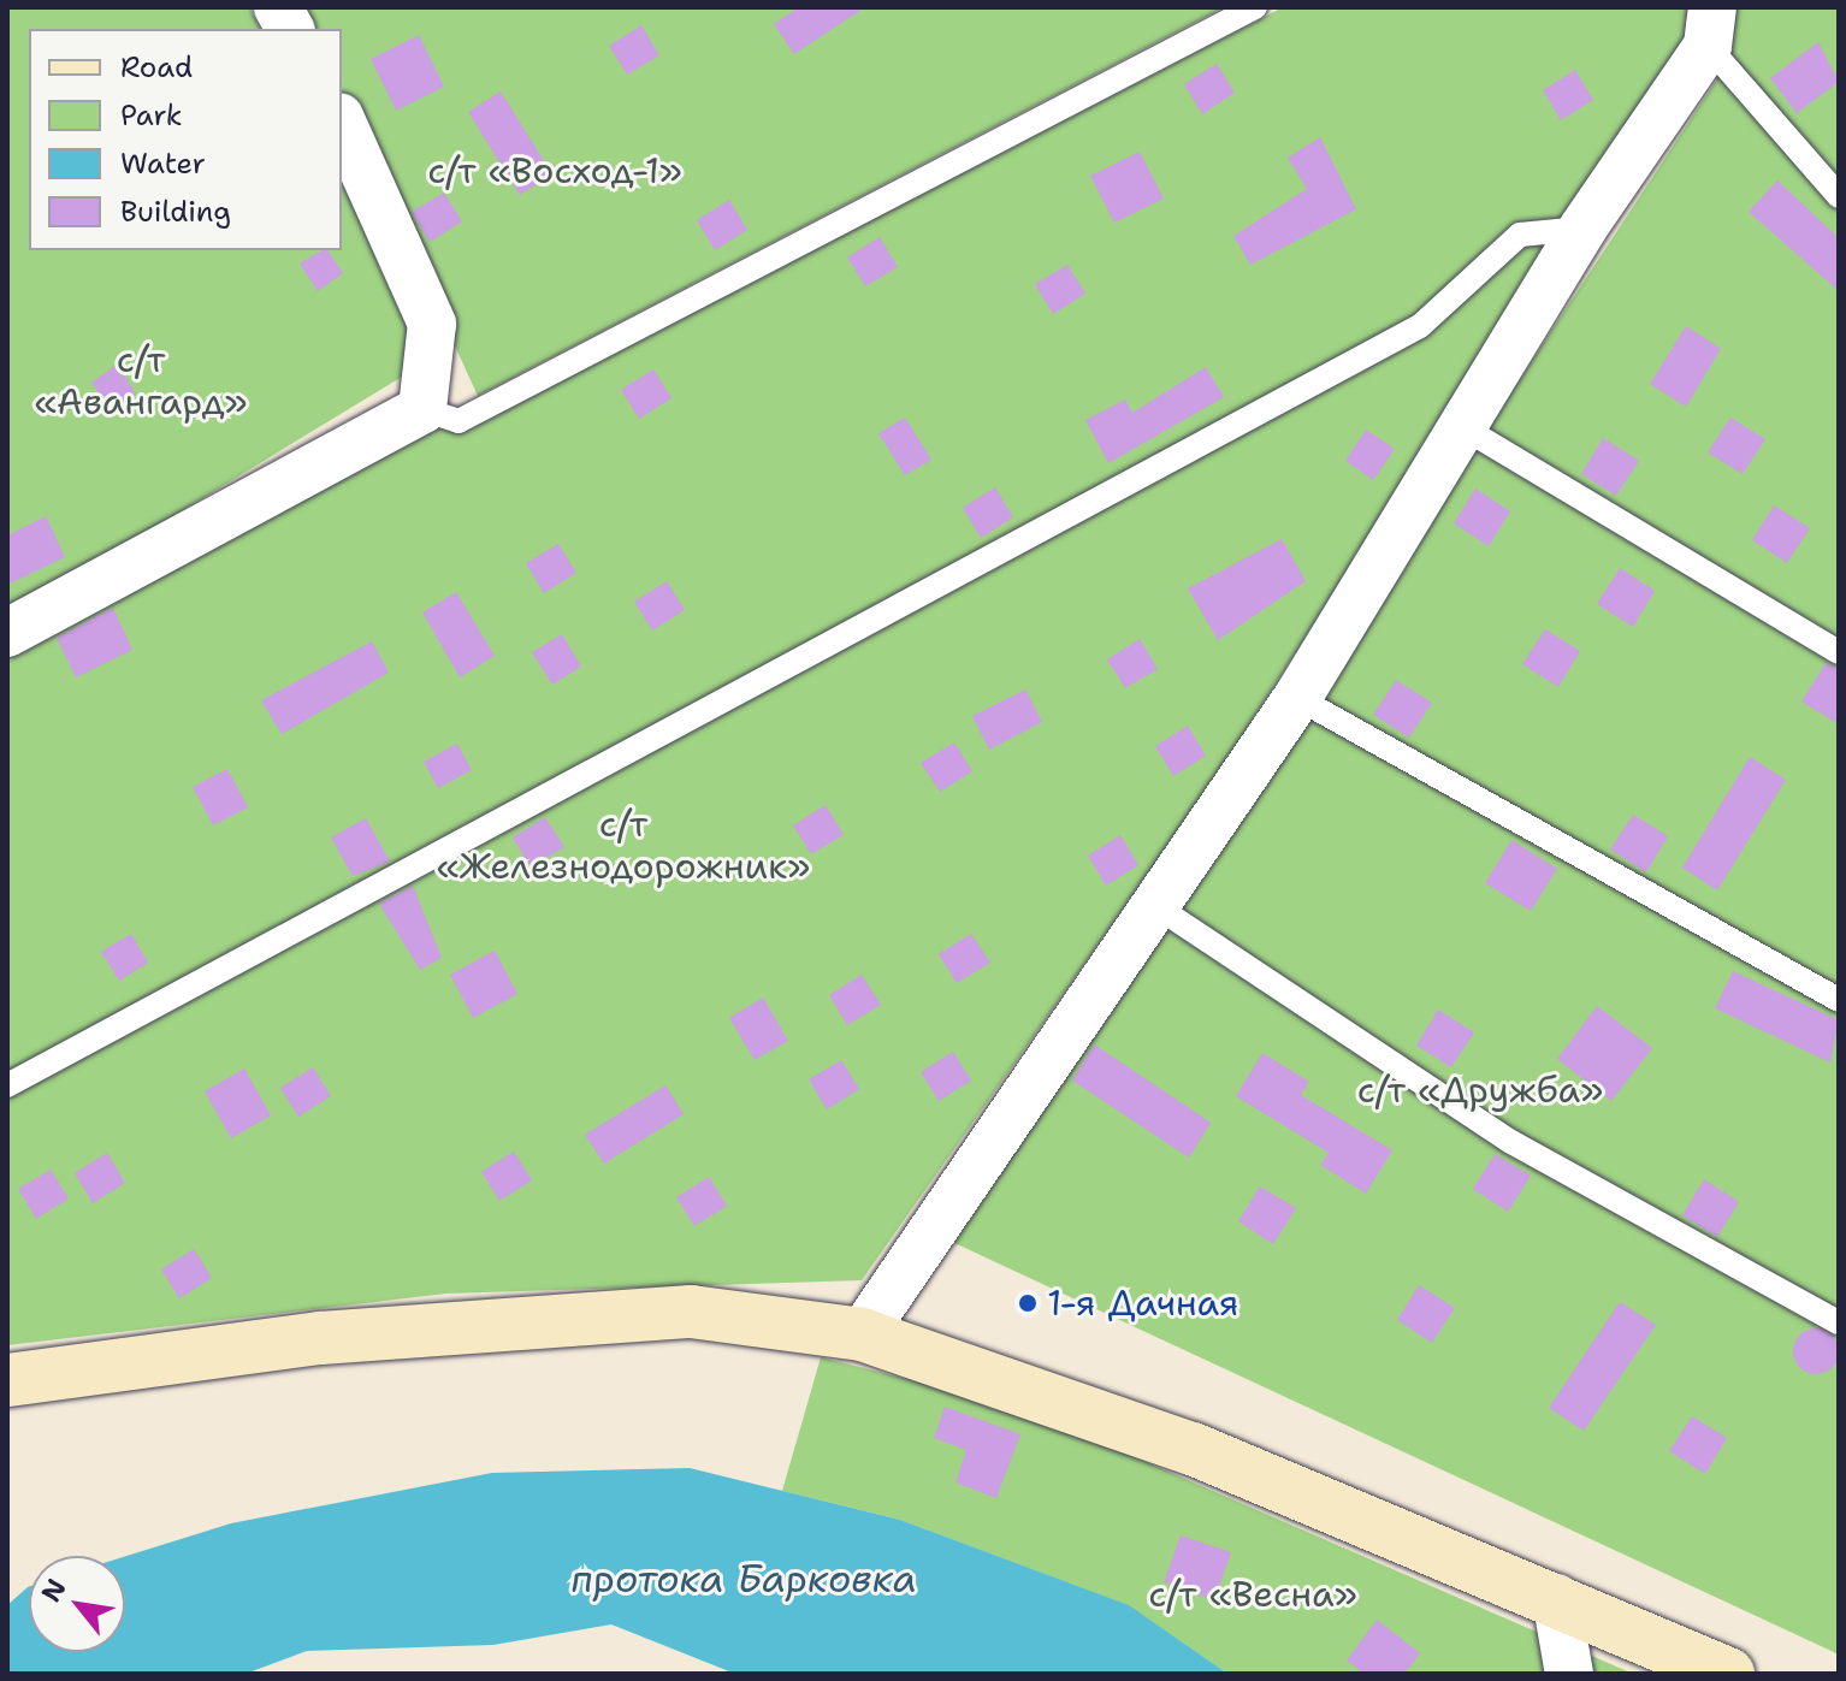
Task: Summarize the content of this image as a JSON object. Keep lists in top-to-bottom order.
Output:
{
  "water": ["протока Барковка"],
  "parks": [
    "с/т «Восход-1»",
    "с/т «Авангард»",
    "с/т «Железнодорожник»",
    "с/т «Дружба»",
    "с/т «Весна»"
  ],
  "places": ["1-я Дачная"],
  "legend": [
    "Road",
    "Park",
    "Water",
    "Building"
  ],
  "north": "top left"
}
